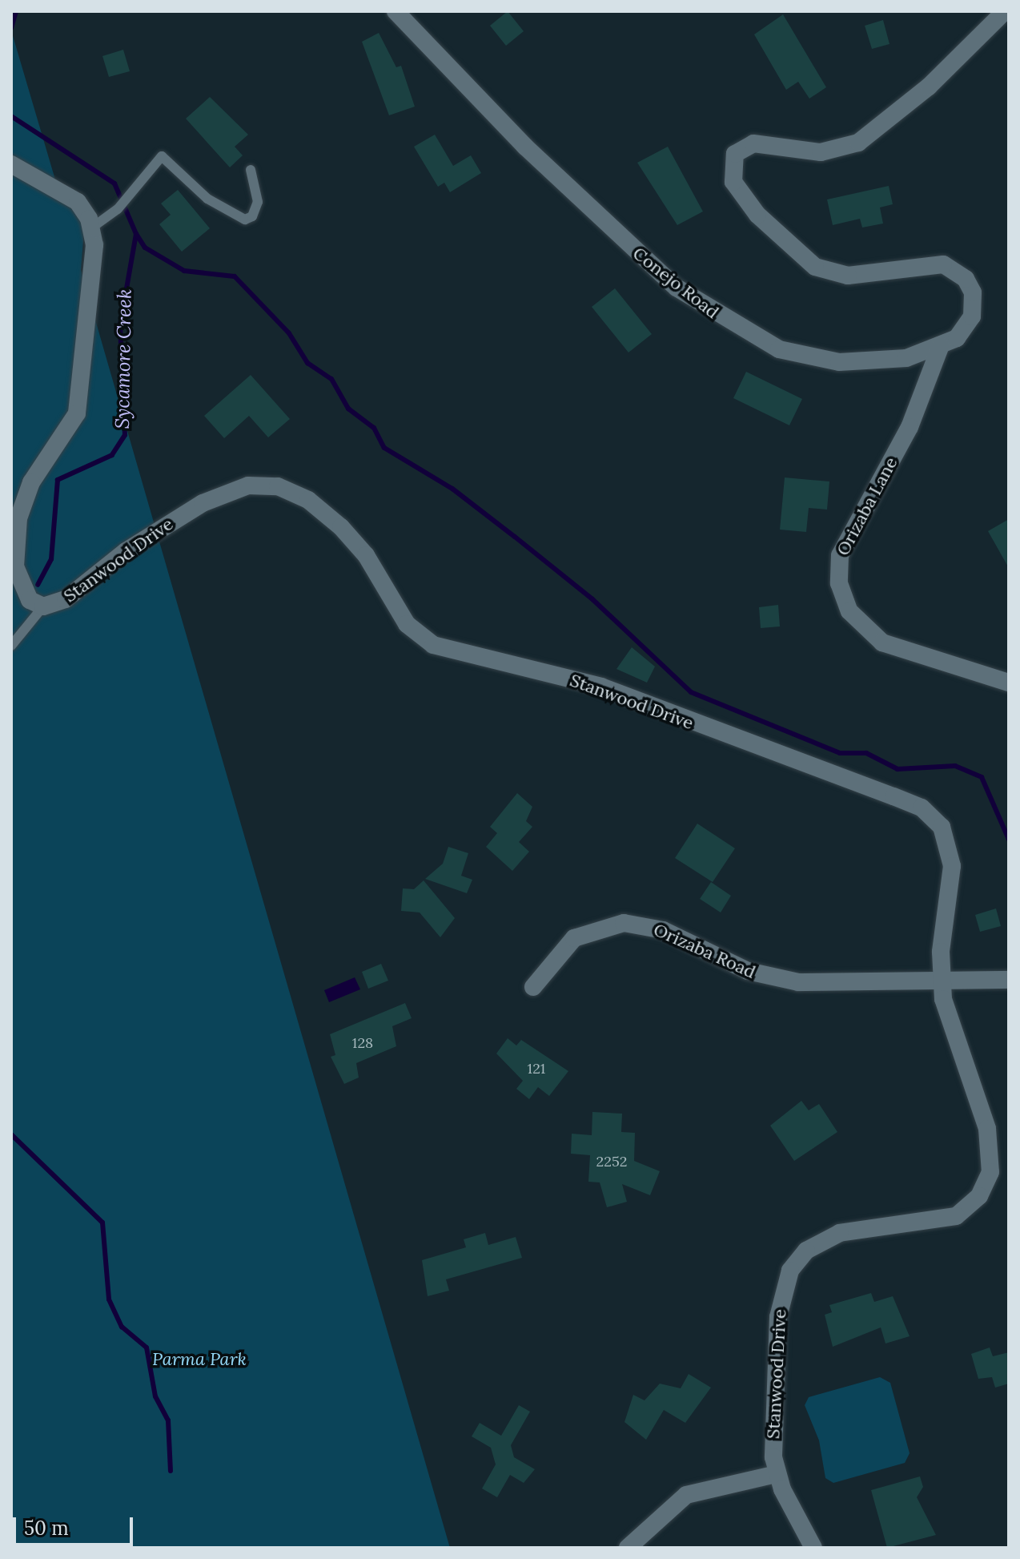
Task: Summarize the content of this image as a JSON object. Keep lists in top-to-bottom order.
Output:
{
  "streets": {
    "street": [
      "Conejo Road",
      "Orizaba Lane",
      "Stanwood Drive",
      "Orizaba Road"
    ]
  },
  "crossings": [
    ["Conejo Road", "Orizaba Lane"],
    ["Stanwood Drive", "Orizaba Road"]
  ],
  "water": ["Sycamore Creek"],
  "parks": ["Parma Park"],
  "house_numbers": ["128", "121", "2252"],
  "scale_bar": "50 m"
}
